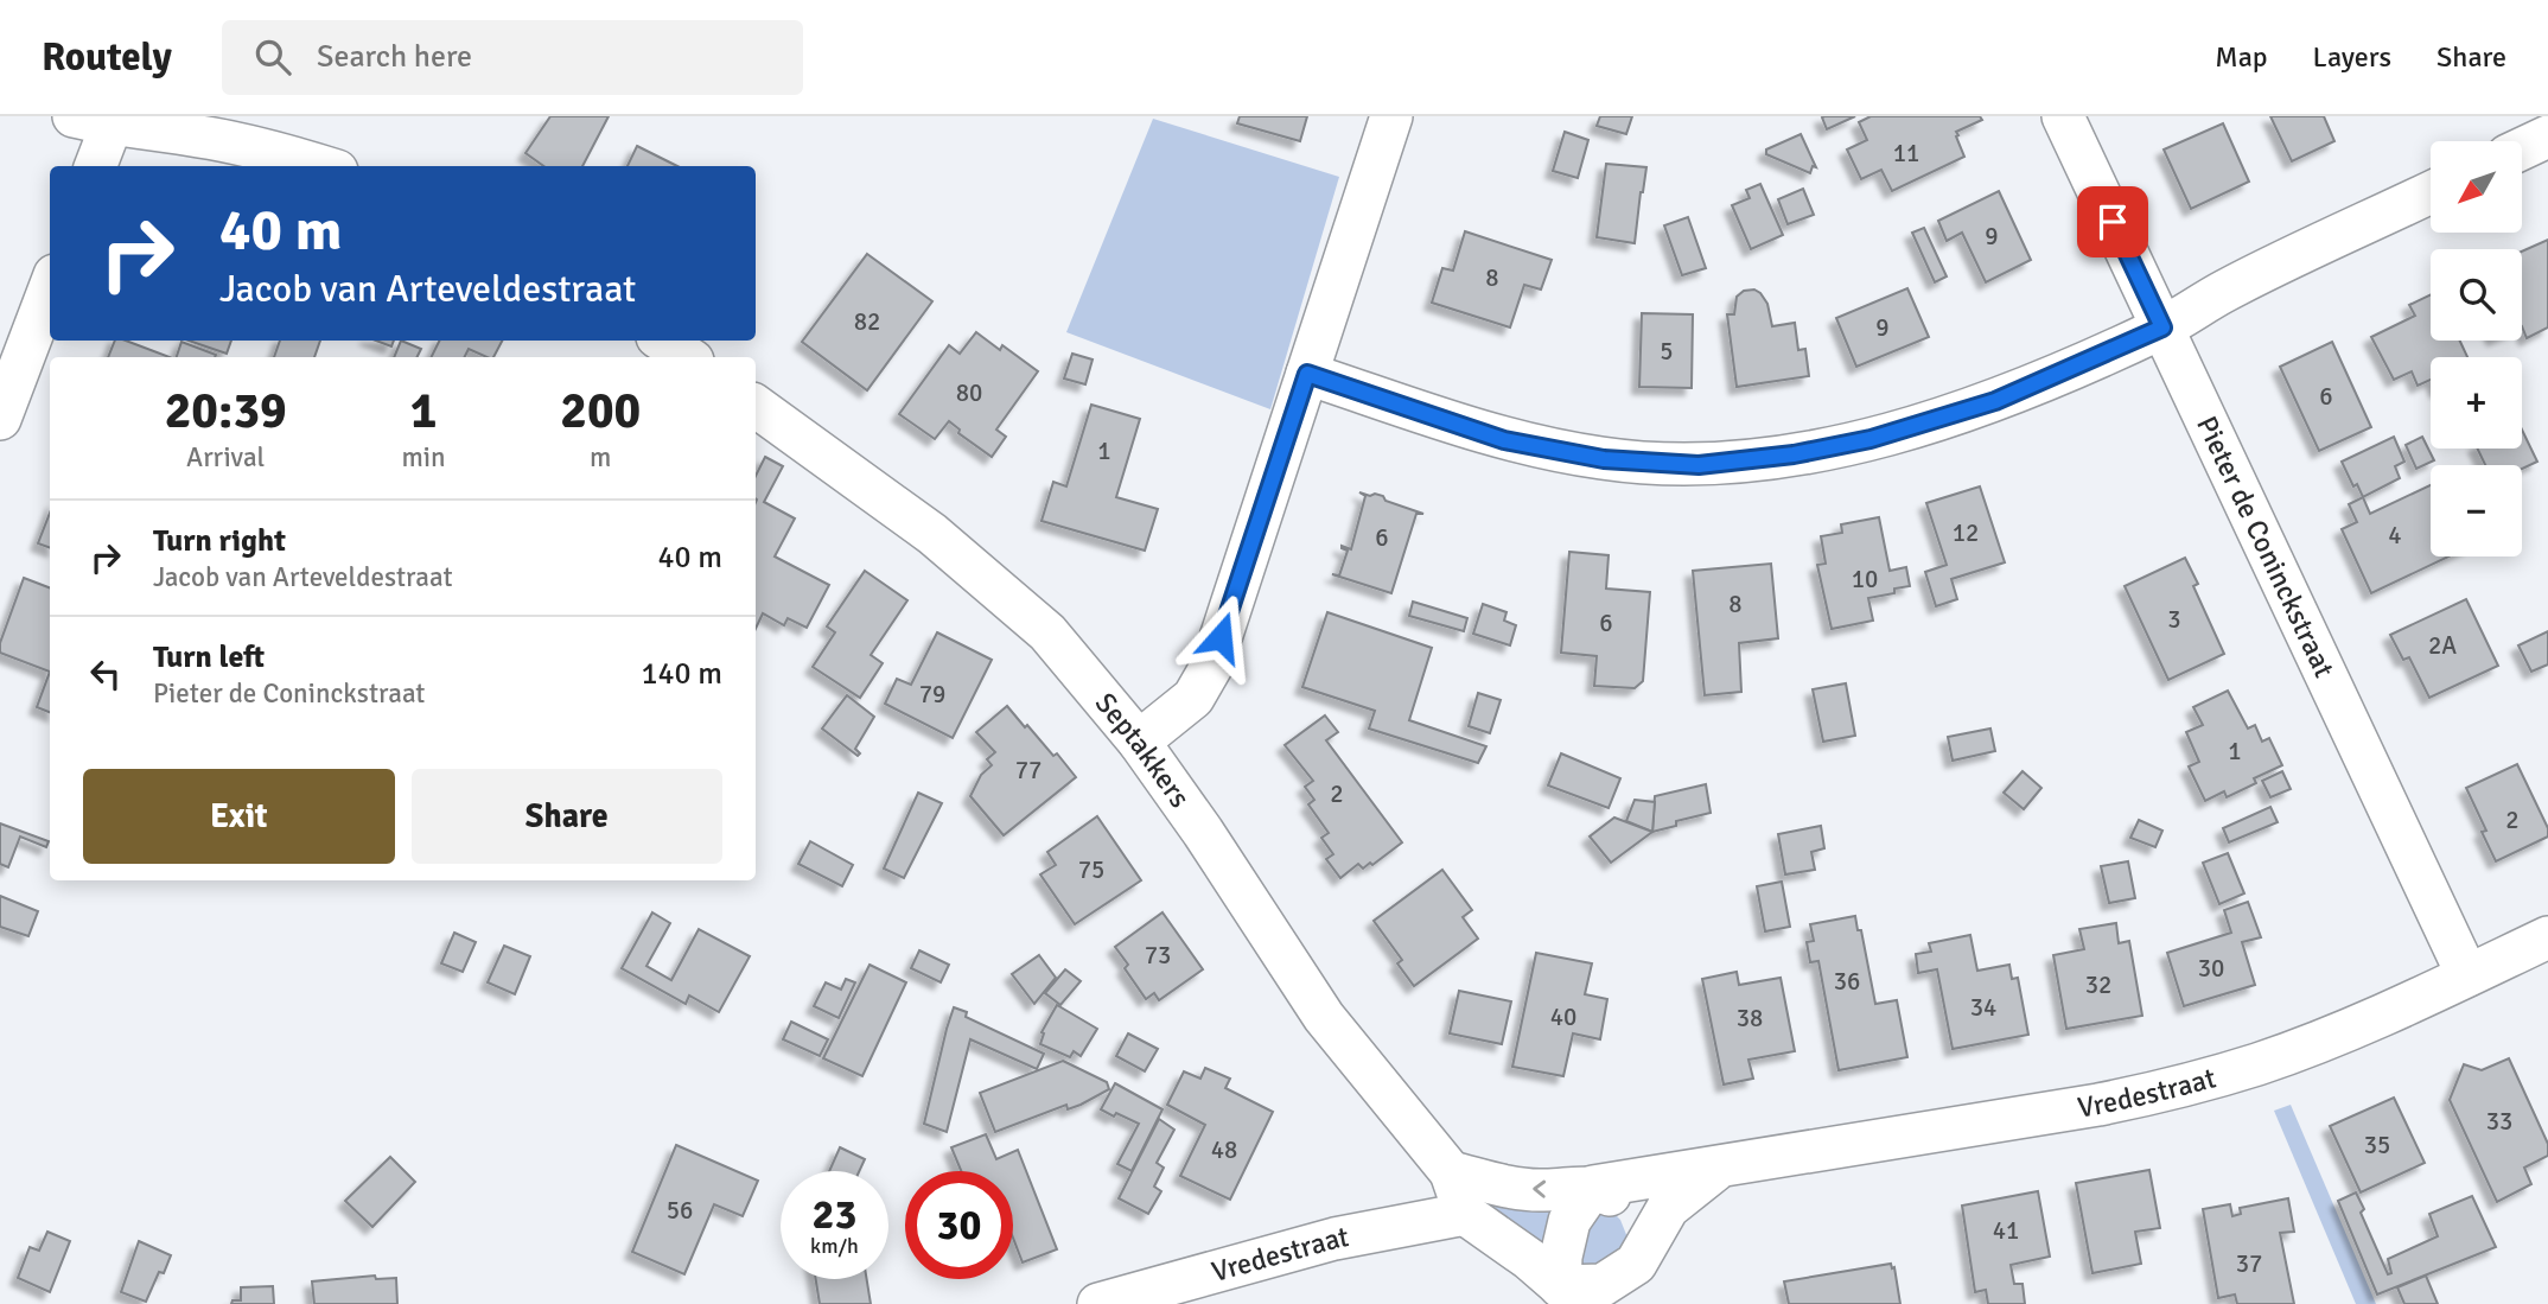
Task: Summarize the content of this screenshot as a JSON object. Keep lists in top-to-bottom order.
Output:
{
  "streets": {
    "street": ["Pieter de Coninckstraat", "Septakkers", "Vredestraat"]
  },
  "crossings": [
    ["Pieter de Coninckstraat", "Vredestraat"],
    ["Septakkers", "Vredestraat"]
  ],
  "house_numbers": [
    "11",
    "9",
    "8",
    "82",
    "9",
    "5",
    "80",
    "6",
    "1",
    "12",
    "4",
    "6",
    "10",
    "8",
    "3",
    "6",
    "2A",
    "79",
    "1",
    "77",
    "2",
    "2",
    "75",
    "73",
    "30",
    "36",
    "32",
    "34",
    "40",
    "38",
    "33",
    "35",
    "48",
    "56",
    "41",
    "37"
  ],
  "north": "bottom left",
  "page": {
    "header": "Routely",
    "search": "Search here",
    "nav": ["Map", "Layers", "Share"],
    "map_buttons": ["+", "−"],
    "turn": ["40 m", "Jacob van Arteveldestraat"],
    "eta": [
      "20:39",
      "Arrival",
      "1",
      "min",
      "200",
      "m"
    ],
    "list": [
      {
        "name": "Turn right",
        "note": "Jacob van Arteveldestraat",
        "value": "40 m"
      },
      {
        "name": "Turn left",
        "note": "Pieter de Coninckstraat",
        "value": "140 m"
      }
    ],
    "buttons": ["Exit", "Share"],
    "speed": "23 km/h",
    "limit": "30"
  }
}
